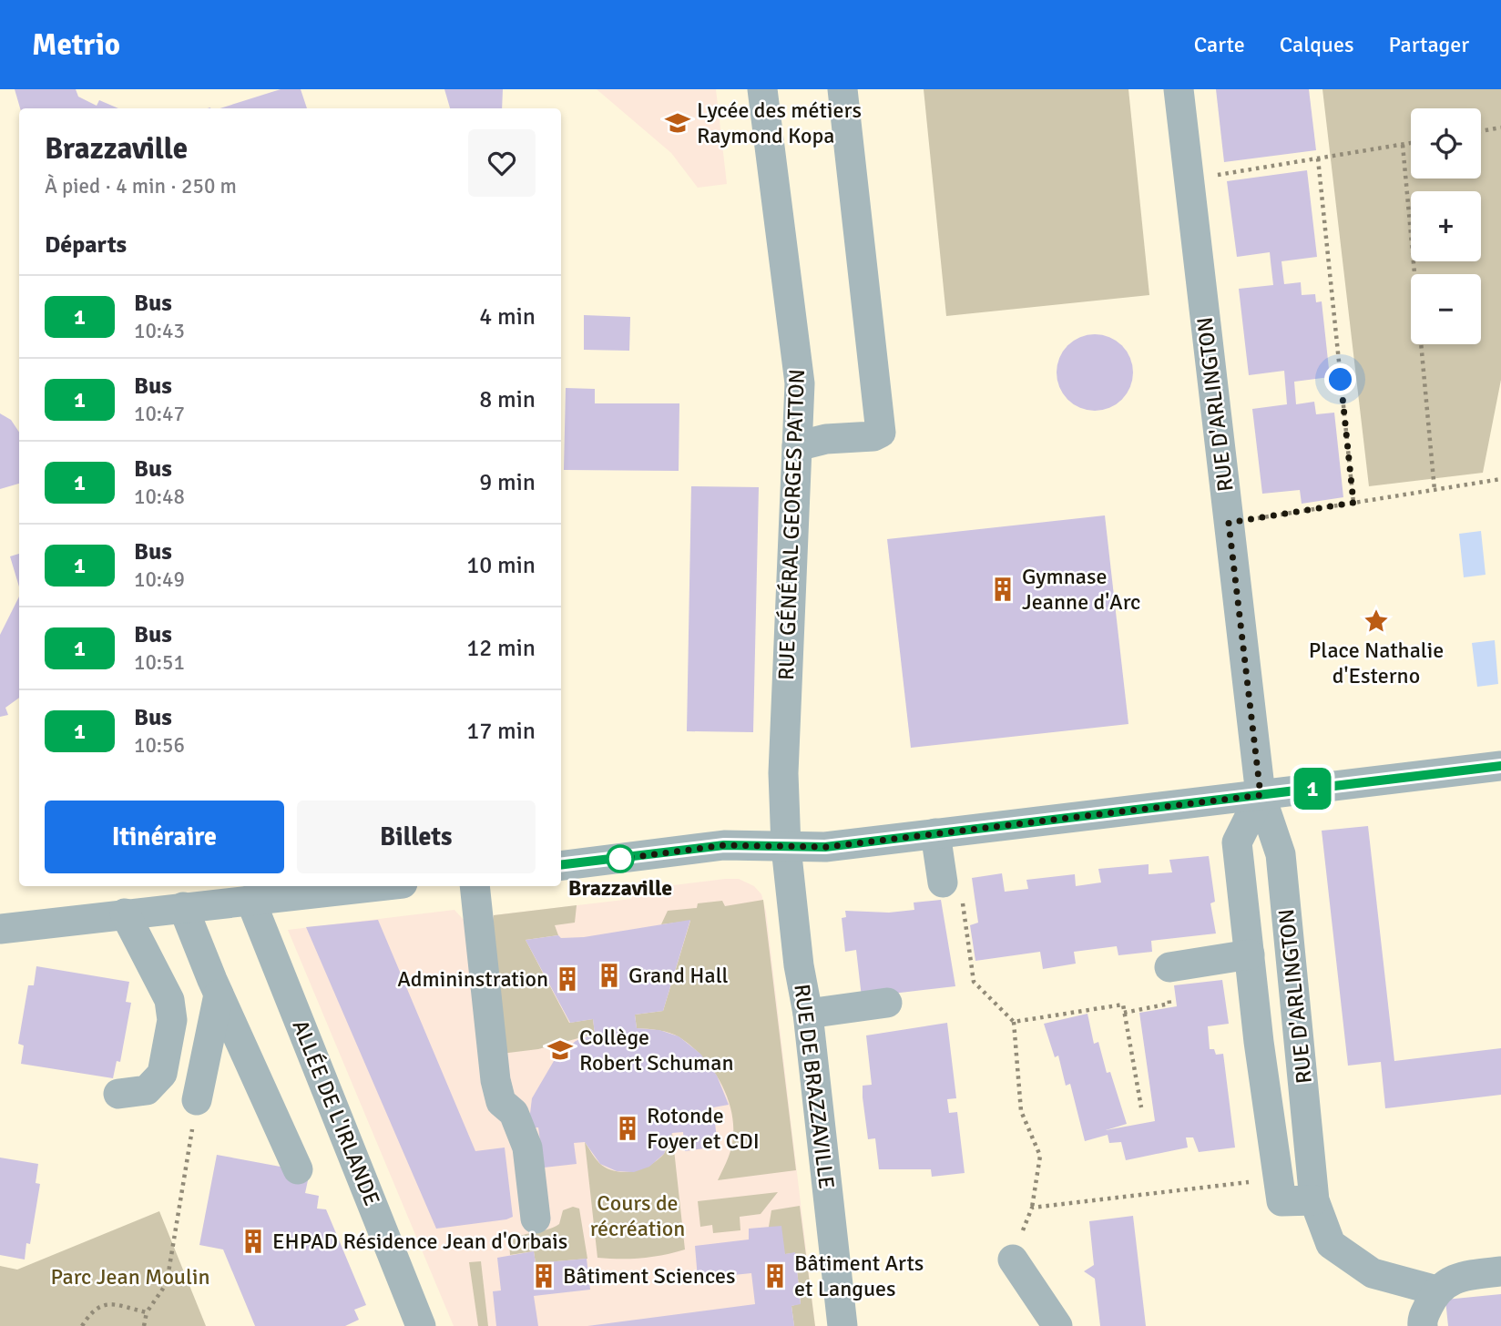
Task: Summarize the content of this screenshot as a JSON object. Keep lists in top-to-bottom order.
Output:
{
  "streets": {
    "street": [
      "RUE D'ARLINGTON",
      "RUE GÉNÉRAL GEORGES PATTON",
      "RUE DE BRAZZAVILLE",
      "ALLÉE DE L'IRLANDE"
    ]
  },
  "crossings": [
    ["RUE GÉNÉRAL GEORGES PATTON", "RUE DE BRAZZAVILLE"]
  ],
  "parks": ["Cours de récréation", "Parc Jean Moulin"],
  "places": {
    "school or university": ["Lycée des métiers Raymond Kopa", "Collège Robert Schuman"],
    "building": [
      "Gymnase Jeanne d'Arc",
      "Grand Hall",
      "Admininstration",
      "Rotonde Foyer et CDI",
      "EHPAD Résidence Jean d'Orbais",
      "Bâtiment Sciences",
      "Bâtiment Arts et Langues"
    ],
    "place": ["Place Nathalie d'Esterno"],
    "other": ["Brazzaville"]
  },
  "lines": ["bus line 1"],
  "page": {
    "header": "Metrio",
    "nav": ["Carte", "Calques", "Partager"],
    "on_map": "1",
    "map_buttons": ["+", "−"],
    "heading": [
      ["Brazzaville", "À pied · 4 min · 250 m"],
      "Départs"
    ],
    "list": [
      {
        "mark": "1",
        "name": "Bus",
        "note": "10:43",
        "value": "4 min"
      },
      {
        "mark": "1",
        "name": "Bus",
        "note": "10:47",
        "value": "8 min"
      },
      {
        "mark": "1",
        "name": "Bus",
        "note": "10:48",
        "value": "9 min"
      },
      {
        "mark": "1",
        "name": "Bus",
        "note": "10:49",
        "value": "10 min"
      },
      {
        "mark": "1",
        "name": "Bus",
        "note": "10:51",
        "value": "12 min"
      },
      {
        "mark": "1",
        "name": "Bus",
        "note": "10:56",
        "value": "17 min"
      }
    ],
    "buttons": ["Itinéraire", "Billets"]
  }
}
